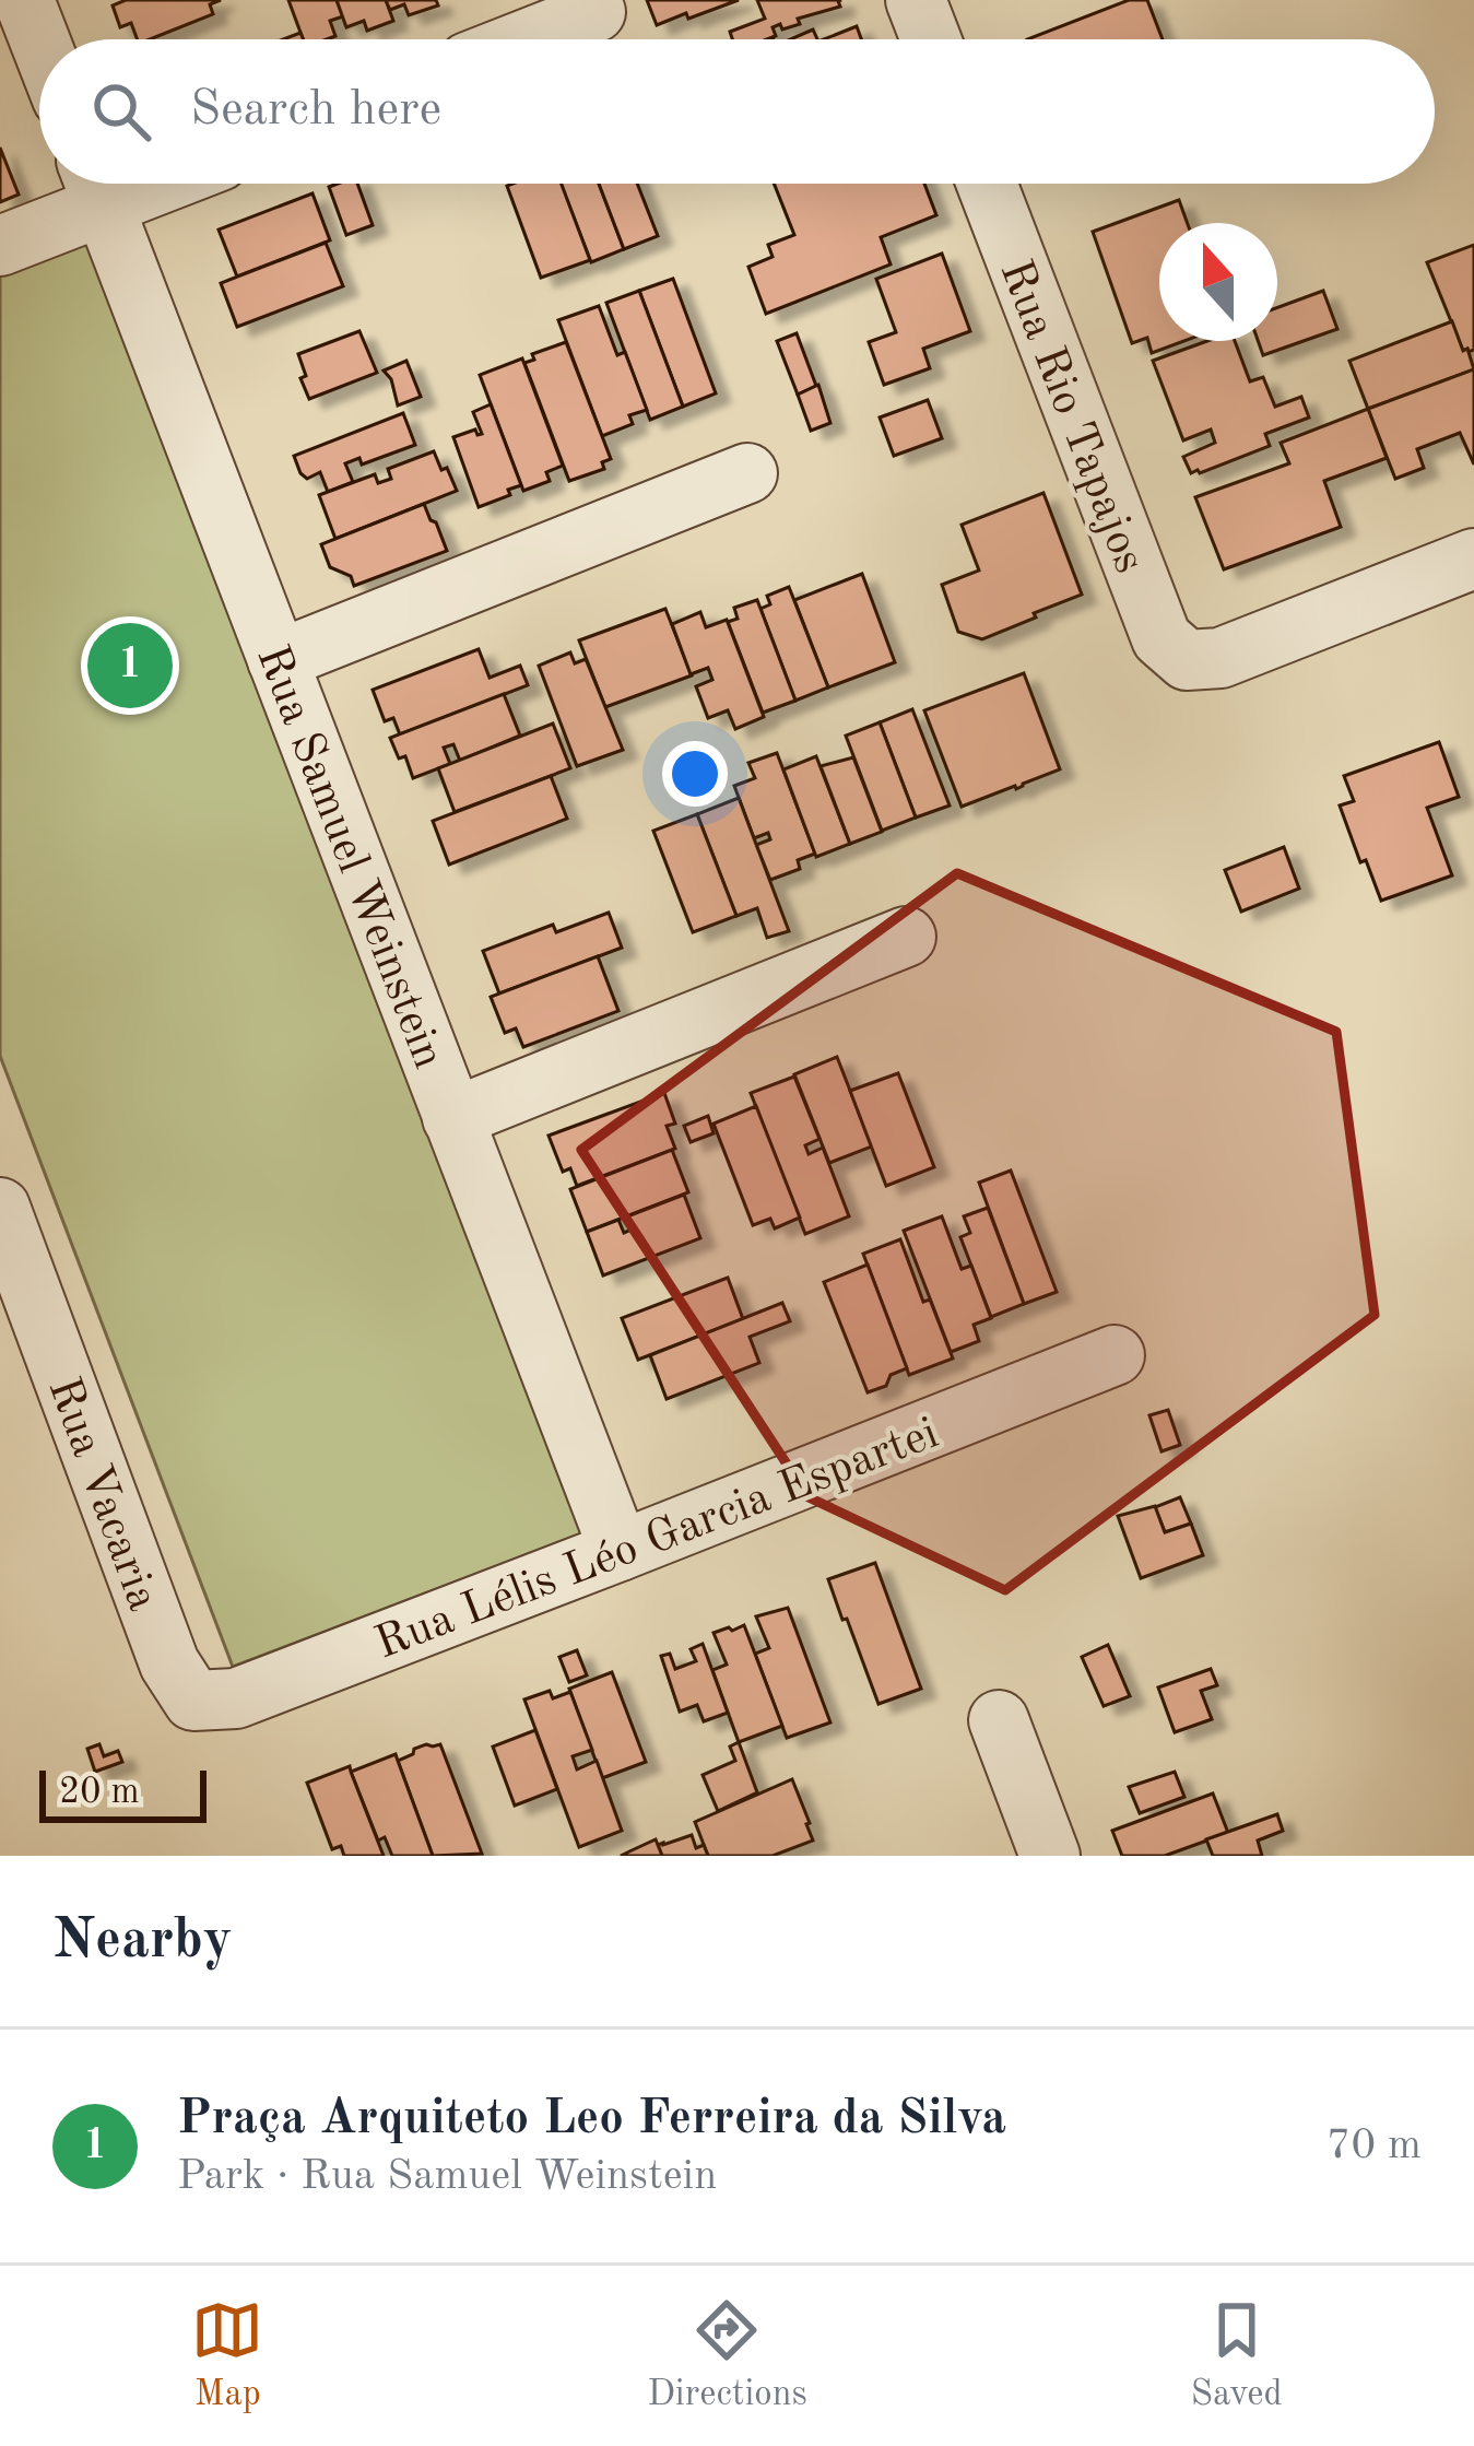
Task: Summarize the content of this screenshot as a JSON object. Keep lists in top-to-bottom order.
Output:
{
  "streets": {
    "street": [
      "Rua Rio Tapajos",
      "Rua Samuel Weinstein",
      "Rua Vacaria",
      "Rua Lélis Léo Garcia Espartei"
    ]
  },
  "crossings": [
    ["Rua Samuel Weinstein", "Rua Lélis Léo Garcia Espartei"],
    ["Rua Vacaria", "Rua Lélis Léo Garcia Espartei"]
  ],
  "scale_bar": "20 m",
  "north": "top",
  "page": {
    "search": "Search here",
    "pins": "1",
    "scale": "20 m",
    "heading": "Nearby",
    "list": [
      {
        "mark": "1",
        "name": "Praça Arquiteto Leo Ferreira da Silva",
        "note": "Park · Rua Samuel Weinstein",
        "value": "70 m"
      }
    ],
    "nav": ["Map", "Directions", "Saved"]
  }
}
